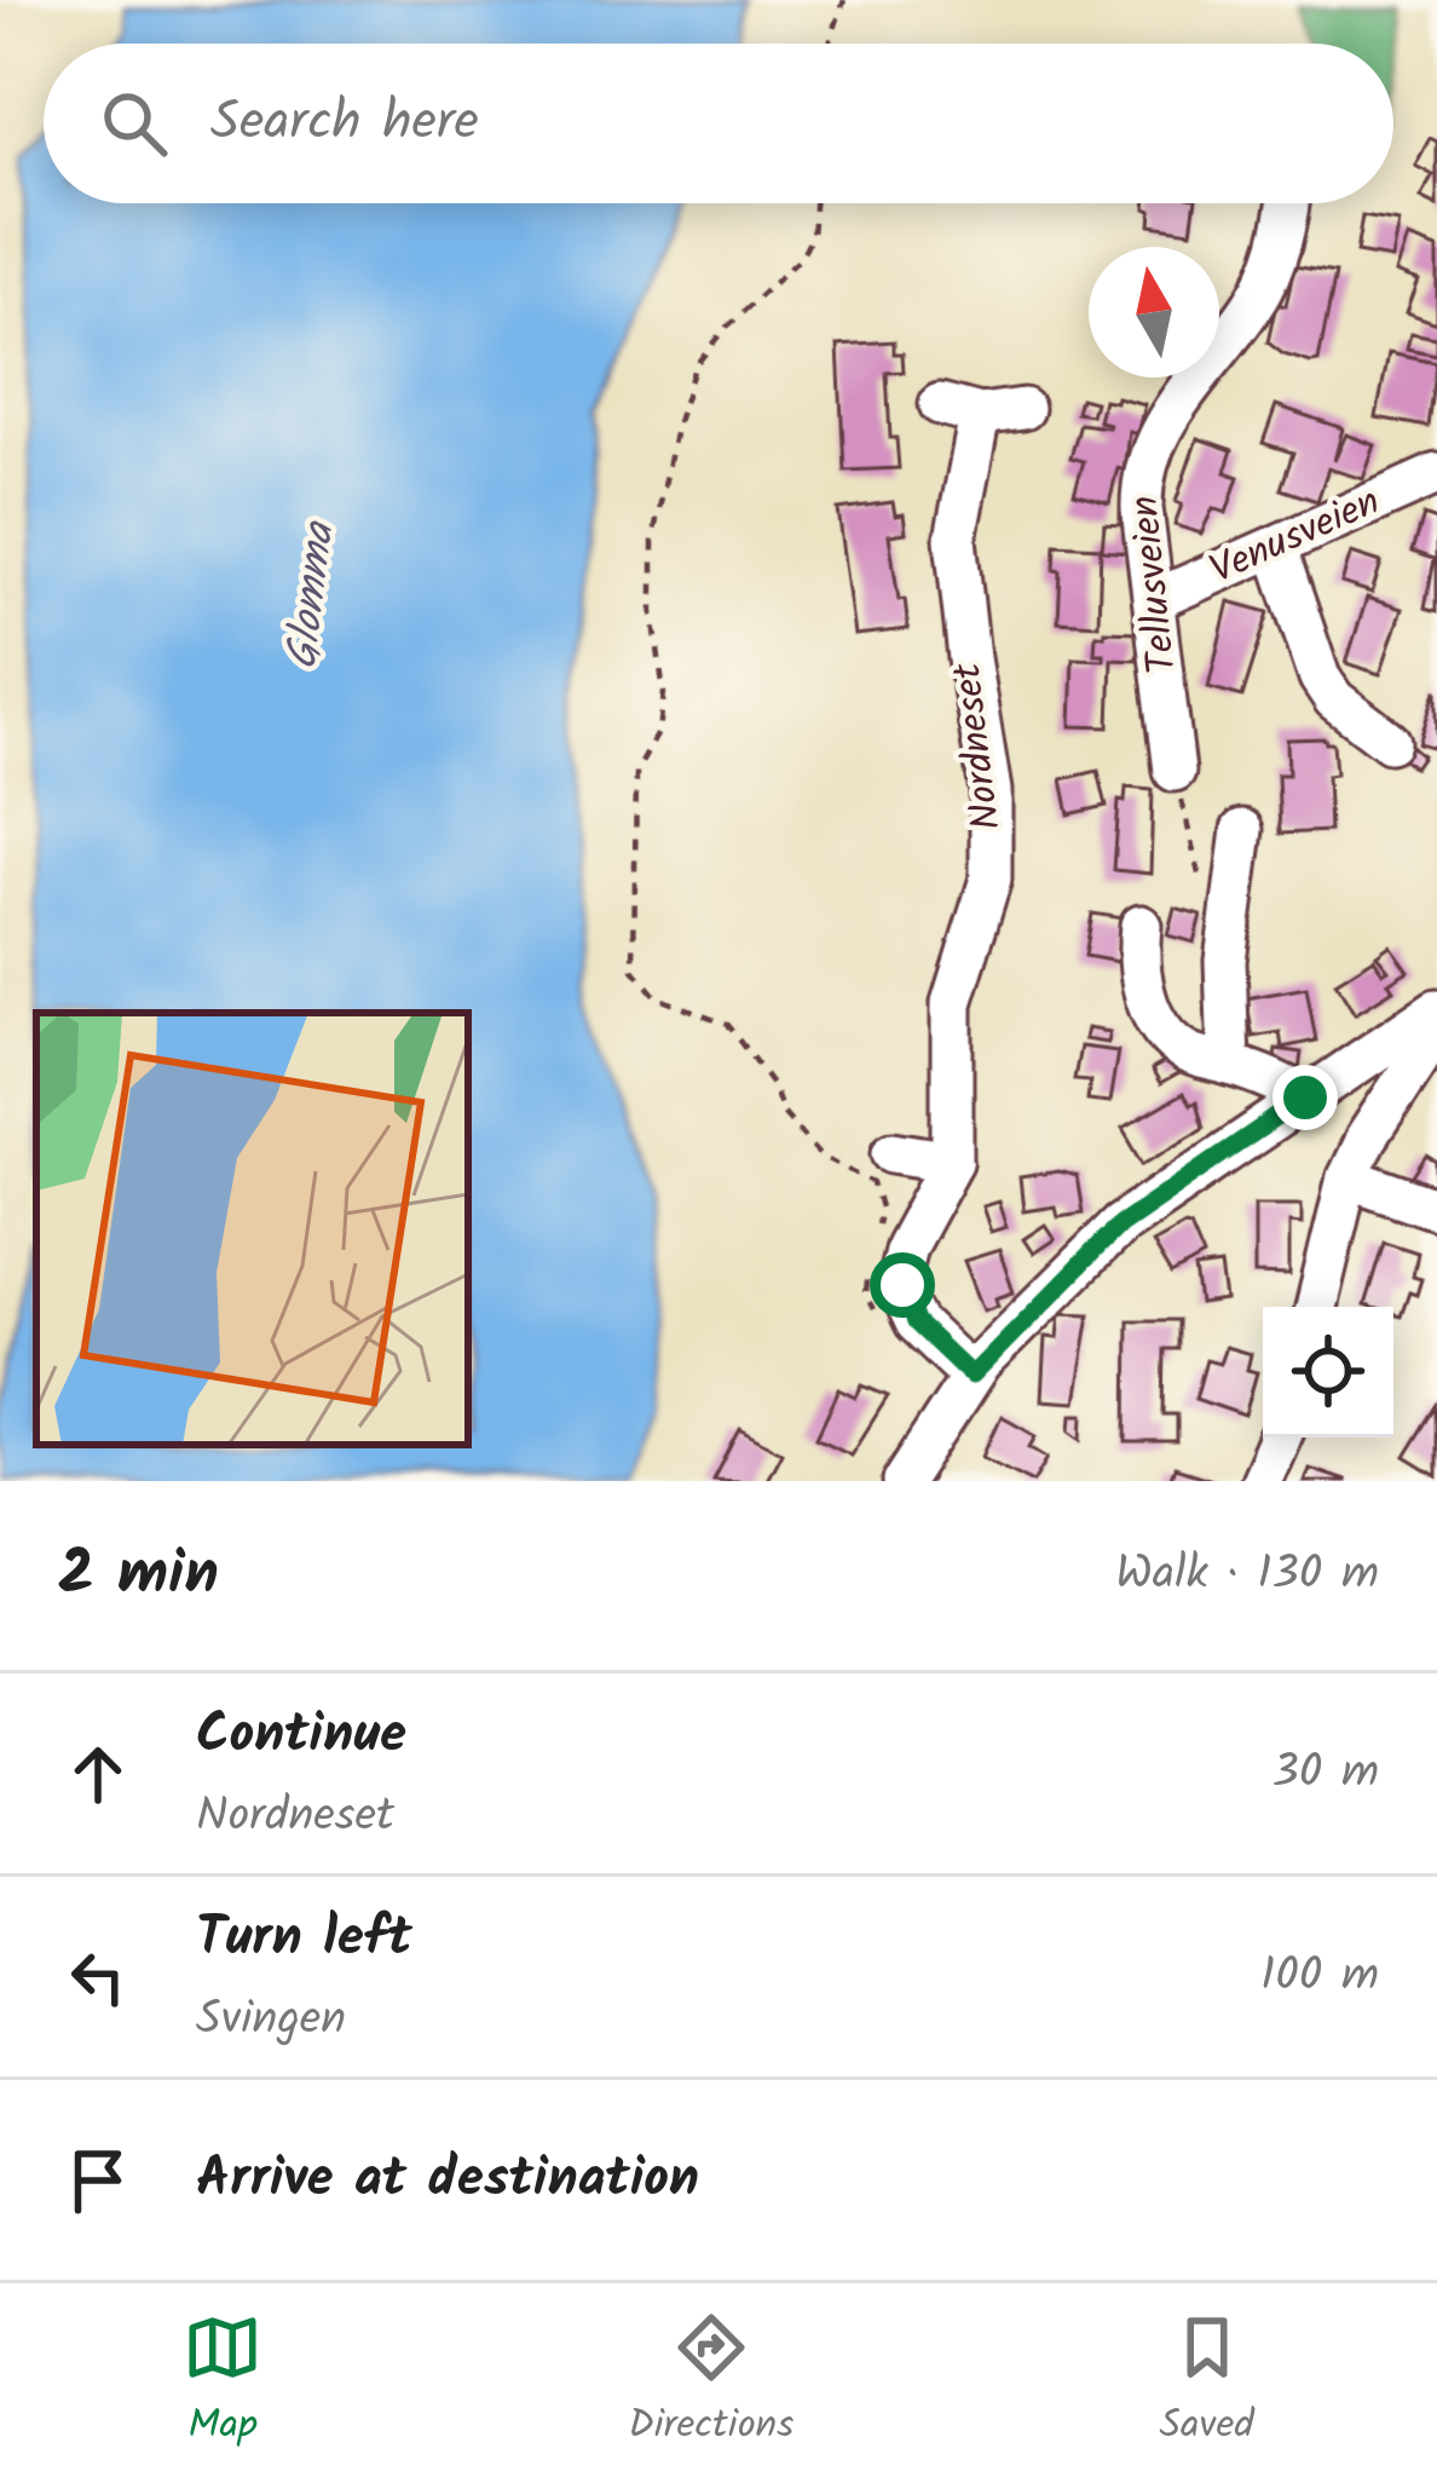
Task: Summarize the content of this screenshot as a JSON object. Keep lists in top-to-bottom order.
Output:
{
  "streets": {
    "street": ["Venusveien", "Tellusveien", "Nordneset"]
  },
  "crossings": [
    ["Venusveien", "Tellusveien"]
  ],
  "water": ["Glomma"],
  "north": "top",
  "page": {
    "search": "Search here",
    "heading": ["2 min", "Walk · 130 m"],
    "list": [
      ["Continue", "Nordneset", "30 m"],
      ["Turn left", "Svingen", "100 m"],
      "Arrive at destination"
    ],
    "nav": ["Map", "Directions", "Saved"]
  }
}
